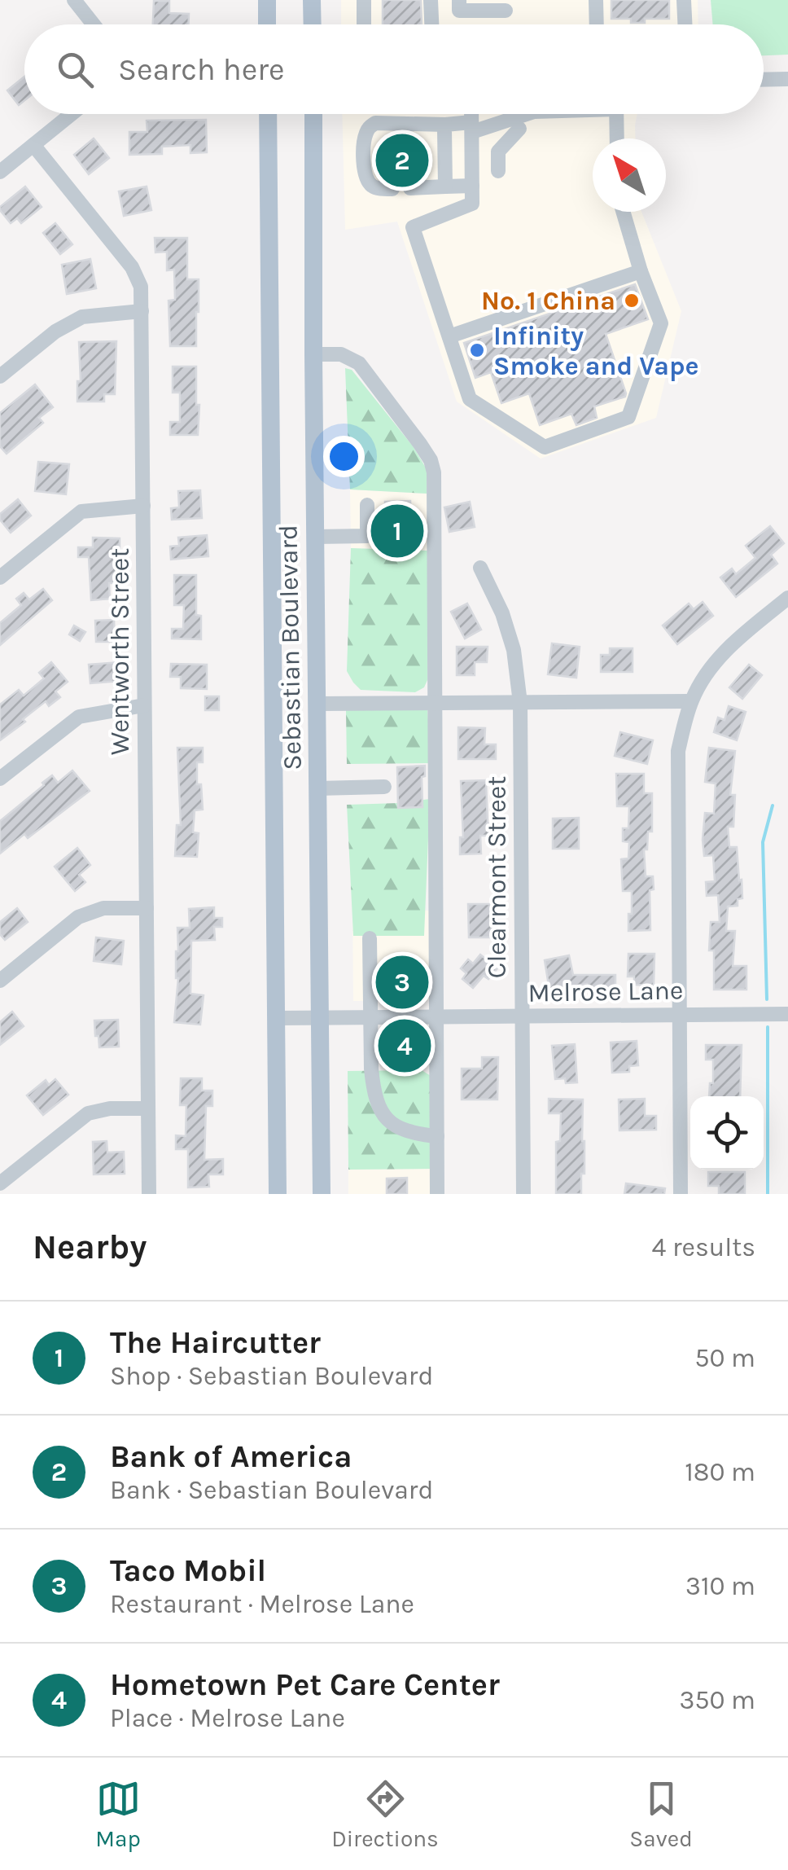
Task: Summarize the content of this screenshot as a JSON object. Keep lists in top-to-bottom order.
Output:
{
  "streets": {
    "main road": ["Sebastian Boulevard"],
    "street": ["Wentworth Street", "Clearmont Street", "Melrose Lane"]
  },
  "crossings": [
    ["Sebastian Boulevard", "Melrose Lane"],
    ["Clearmont Street", "Melrose Lane"]
  ],
  "places": ["No. 1 China", "Infinity Smoke and Vape"],
  "north": "top left",
  "page": {
    "search": "Search here",
    "pins": [
      "2",
      "1",
      "3",
      "4"
    ],
    "heading": ["Nearby", "4 results"],
    "list": [
      {
        "mark": "1",
        "name": "The Haircutter",
        "note": "Shop · Sebastian Boulevard",
        "value": "50 m"
      },
      {
        "mark": "2",
        "name": "Bank of America",
        "note": "Bank · Sebastian Boulevard",
        "value": "180 m"
      },
      {
        "mark": "3",
        "name": "Taco Mobil",
        "note": "Restaurant · Melrose Lane",
        "value": "310 m"
      },
      {
        "mark": "4",
        "name": "Hometown Pet Care Center",
        "note": "Place · Melrose Lane",
        "value": "350 m"
      }
    ],
    "nav": ["Map", "Directions", "Saved"]
  }
}
